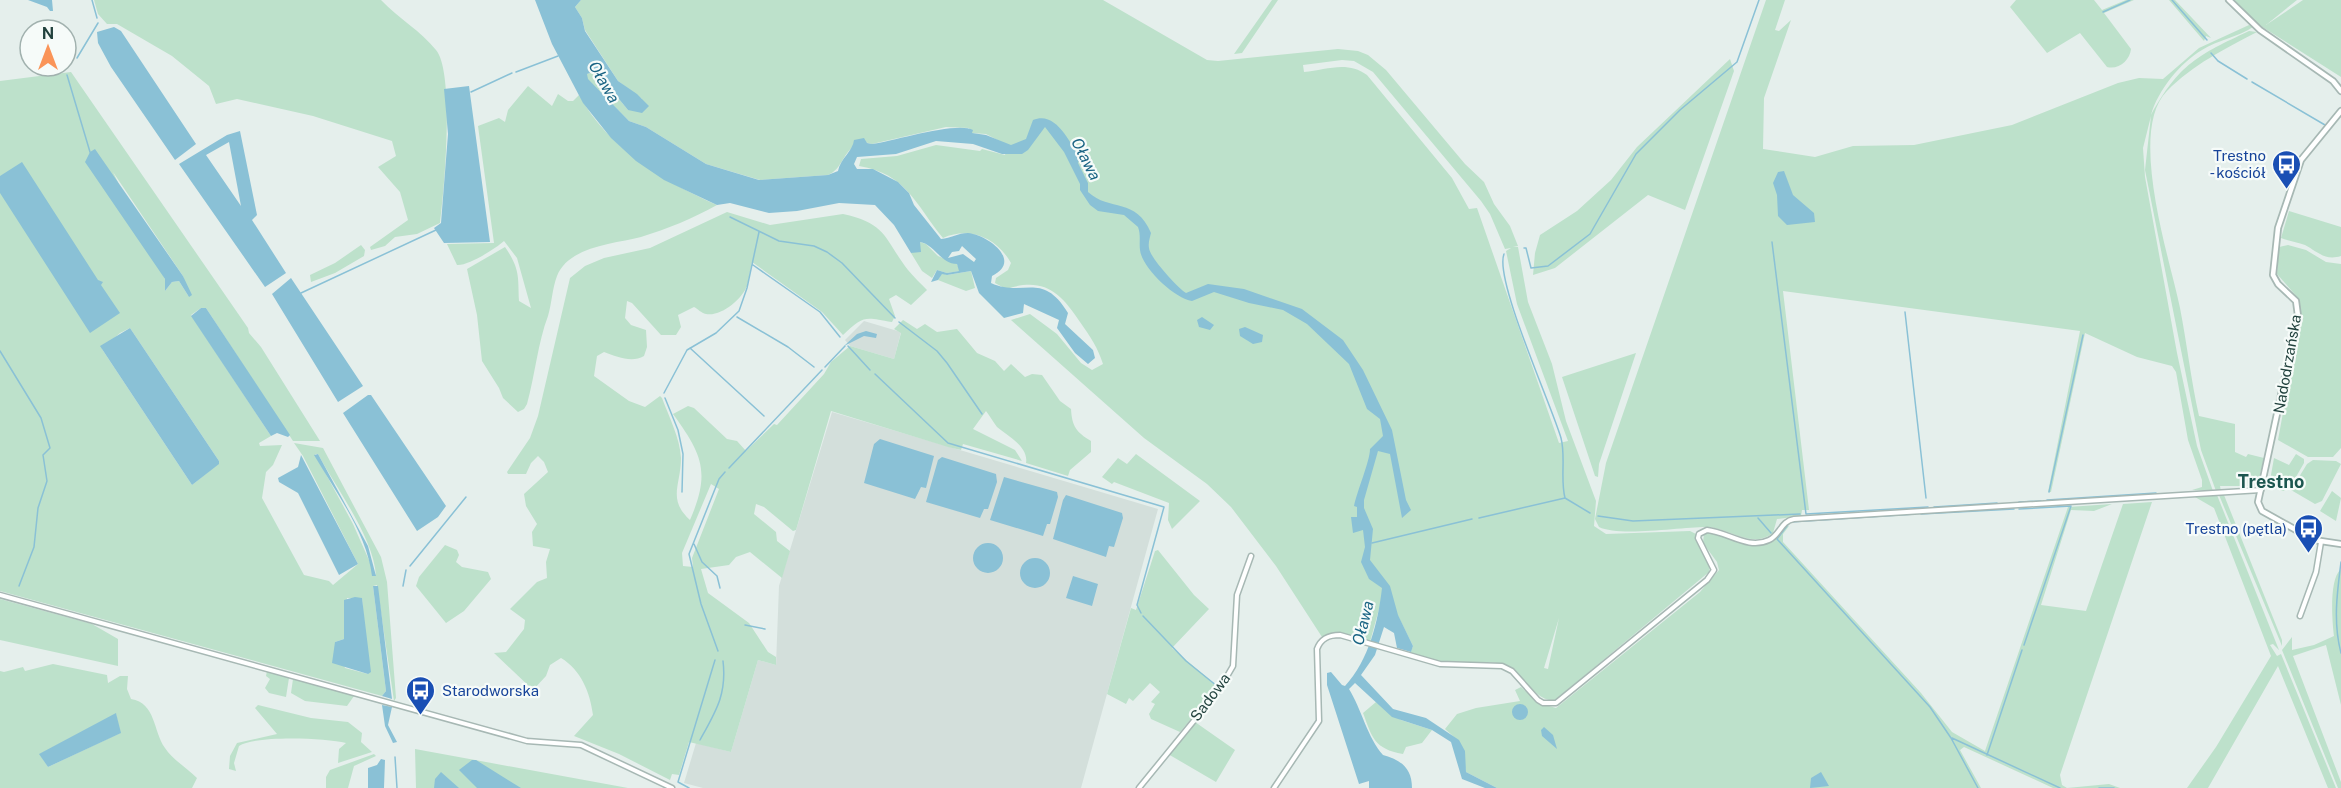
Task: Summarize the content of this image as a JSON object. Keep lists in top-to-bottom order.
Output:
{
  "streets": {
    "street": ["Nadodrzańska", "Sadowa"]
  },
  "districts": ["Trestno"],
  "water": ["Oława"],
  "places": {
    "bus stop": ["Trestno - kościół", "Trestno (pętla)", "Starodworska"]
  },
  "north": "top"
}
